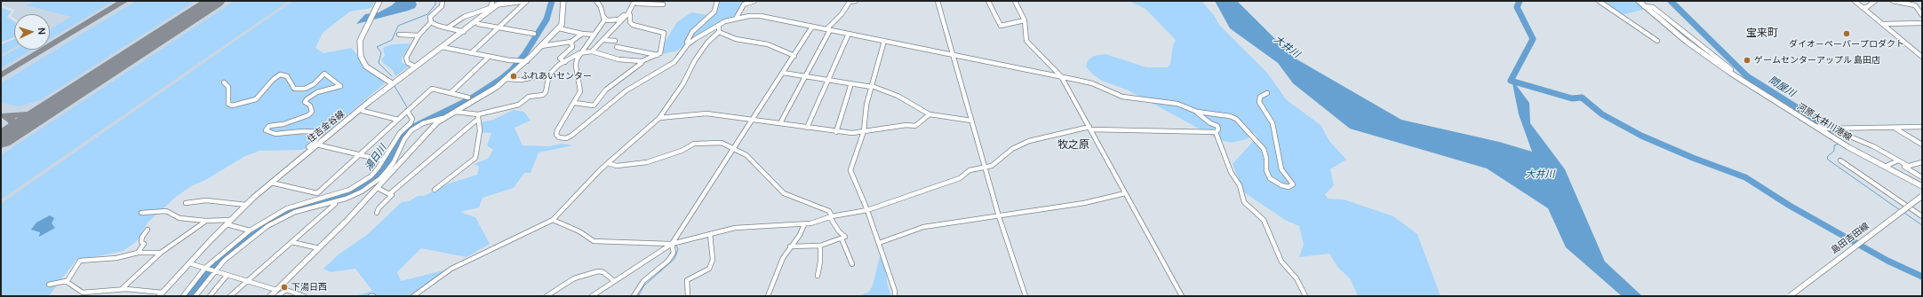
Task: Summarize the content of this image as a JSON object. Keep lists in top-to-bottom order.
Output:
{
  "streets": {
    "main road": ["河原大井川港線", "住吉金谷線", "島田吉田線"]
  },
  "districts": ["宝来町", "牧之原"],
  "water": ["大井川", "問屋川", "湯日川"],
  "places": [
    "ダイオ－ペーパープロダクト",
    "ゲームセンターアップル 島田店",
    "ふれあいセンター",
    "下湯日西"
  ],
  "north": "right"
}
